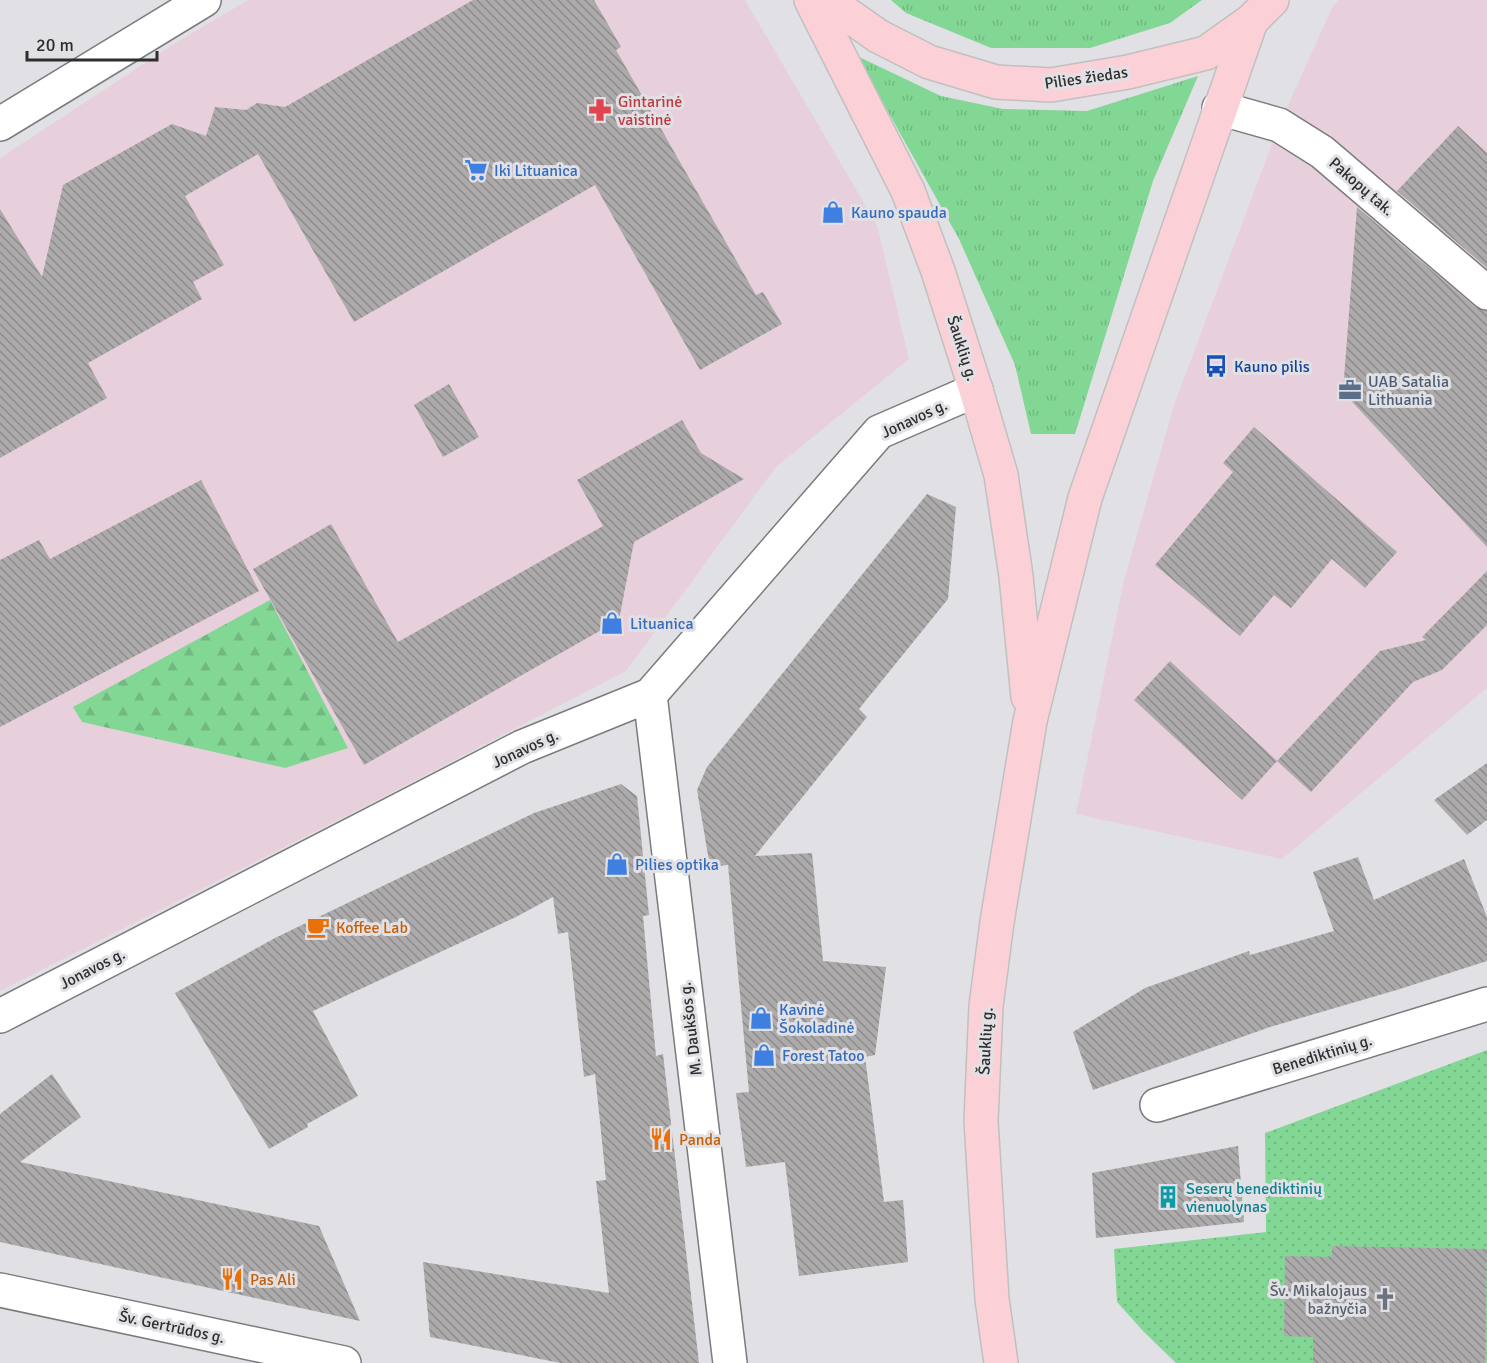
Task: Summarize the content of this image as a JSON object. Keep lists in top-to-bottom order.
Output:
{
  "streets": {
    "main road": ["Pilies žiedas", "Šauklių g."],
    "street": [
      "Pakopų tak.",
      "Jonavos g.",
      "M. Daukšos g.",
      "Benediktinių g.",
      "Šv. Gertrūdos g."
    ]
  },
  "crossings": [
    ["Pilies žiedas", "Šauklių g."],
    ["Pakopų tak.", "Šauklių g."],
    ["Šauklių g.", "Jonavos g."],
    ["Jonavos g.", "M. Daukšos g."]
  ],
  "places": {
    "pharmacy": ["Gintarinė vaistinė"],
    "supermarket": ["Iki Lituanica"],
    "shop": [
      "Kauno spauda",
      "Lituanica",
      "Pilies optika",
      "Kavinė Šokoladinė",
      "Forest Tatoo"
    ],
    "bus stop": ["Kauno pilis"],
    "office": ["UAB Satalia Lithuania"],
    "cafe": ["Koffee Lab"],
    "restaurant": ["Panda", "Pas Ali"],
    "building": ["Seserų benediktinių vienuolynas"],
    "church": ["Šv. Mikalojaus bažnyčia"]
  },
  "scale_bar": "20 m"
}
